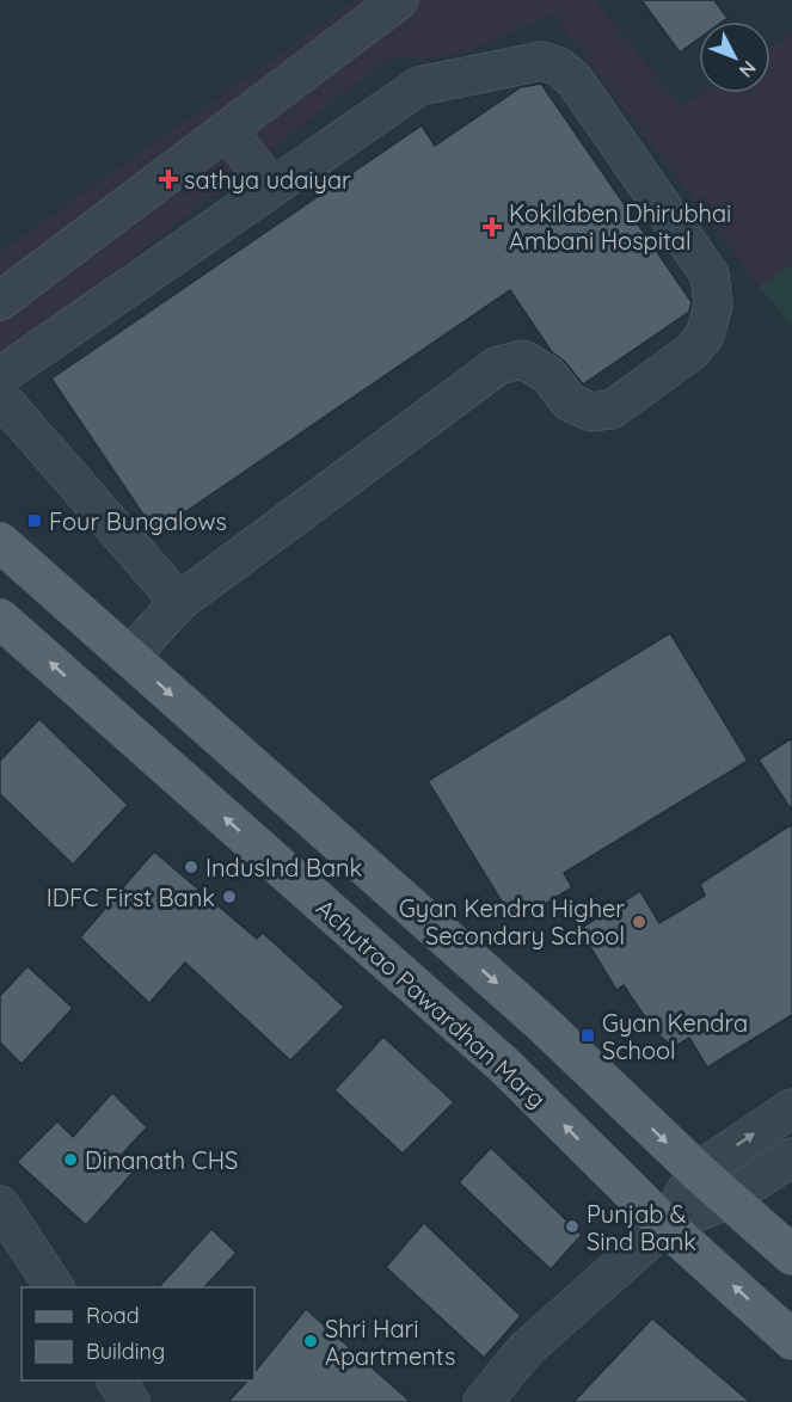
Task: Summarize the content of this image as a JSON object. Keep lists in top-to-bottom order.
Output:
{
  "streets": {
    "main road": ["Achutrao Pawardhan Marg"]
  },
  "places": {
    "health": ["sathya udaiyar", "Kokilaben Dhirubhai Ambani Hospital"],
    "transit": ["Four Bungalows", "Gyan Kendra School"],
    "other": [
      "IndusInd Bank",
      "IDFC First Bank",
      "Gyan Kendra Higher Secondary School",
      "Dinanath CHS",
      "Punjab & Sind Bank",
      "Shri Hari Apartments"
    ]
  },
  "legend": ["Road", "Building"],
  "north": "bottom right"
}
